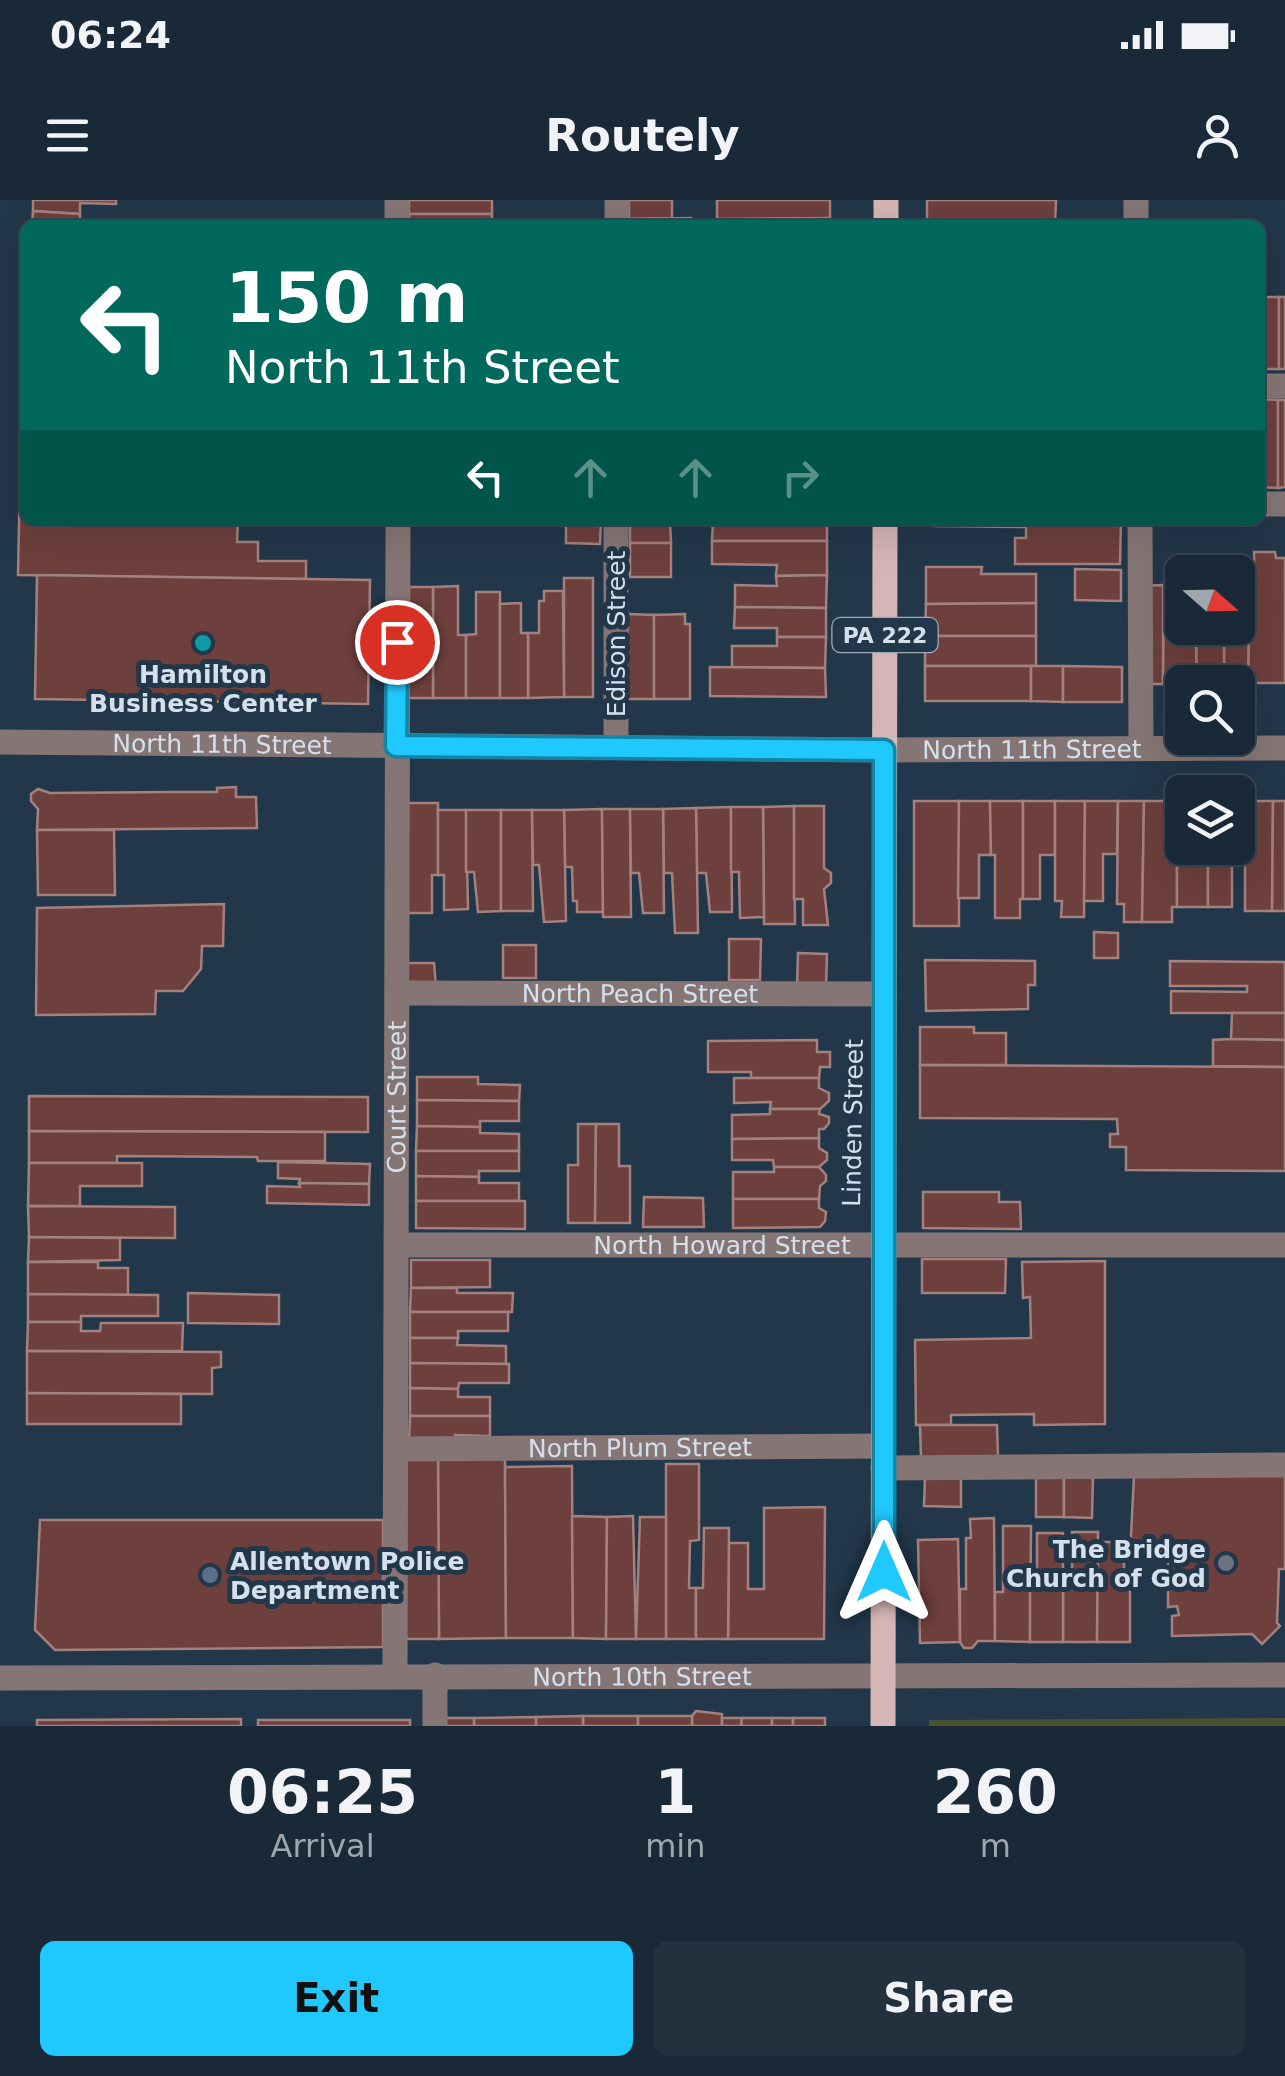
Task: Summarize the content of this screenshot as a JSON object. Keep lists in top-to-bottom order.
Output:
{
  "streets": {
    "main road": ["PA 222", "Linden Street"],
    "street": [
      "Edison Street",
      "North 11th Street",
      "North Peach Street",
      "Court Street",
      "North Howard Street",
      "North Plum Street",
      "North 10th Street"
    ]
  },
  "crossings": [
    ["Edison Street", "North 11th Street"],
    ["North 11th Street", "Court Street"],
    ["North 11th Street", "Linden Street"],
    ["North Peach Street", "Court Street"],
    ["North Peach Street", "Linden Street"],
    ["Court Street", "North Howard Street"],
    ["Court Street", "North Plum Street"],
    ["Court Street", "North 10th Street"],
    ["Linden Street", "North Howard Street"],
    ["Linden Street", "North Plum Street"],
    ["Linden Street", "North 10th Street"]
  ],
  "places": ["Hamilton Business Center", "The Bridge Church of God", "Allentown Police Department"],
  "north": "right",
  "page": {
    "status": "06:24",
    "header": "Routely",
    "turn": ["150 m", "North 11th Street"],
    "eta": [
      "06:25",
      "Arrival",
      "1",
      "min",
      "260",
      "m"
    ],
    "buttons": ["Exit", "Share"]
  }
}
